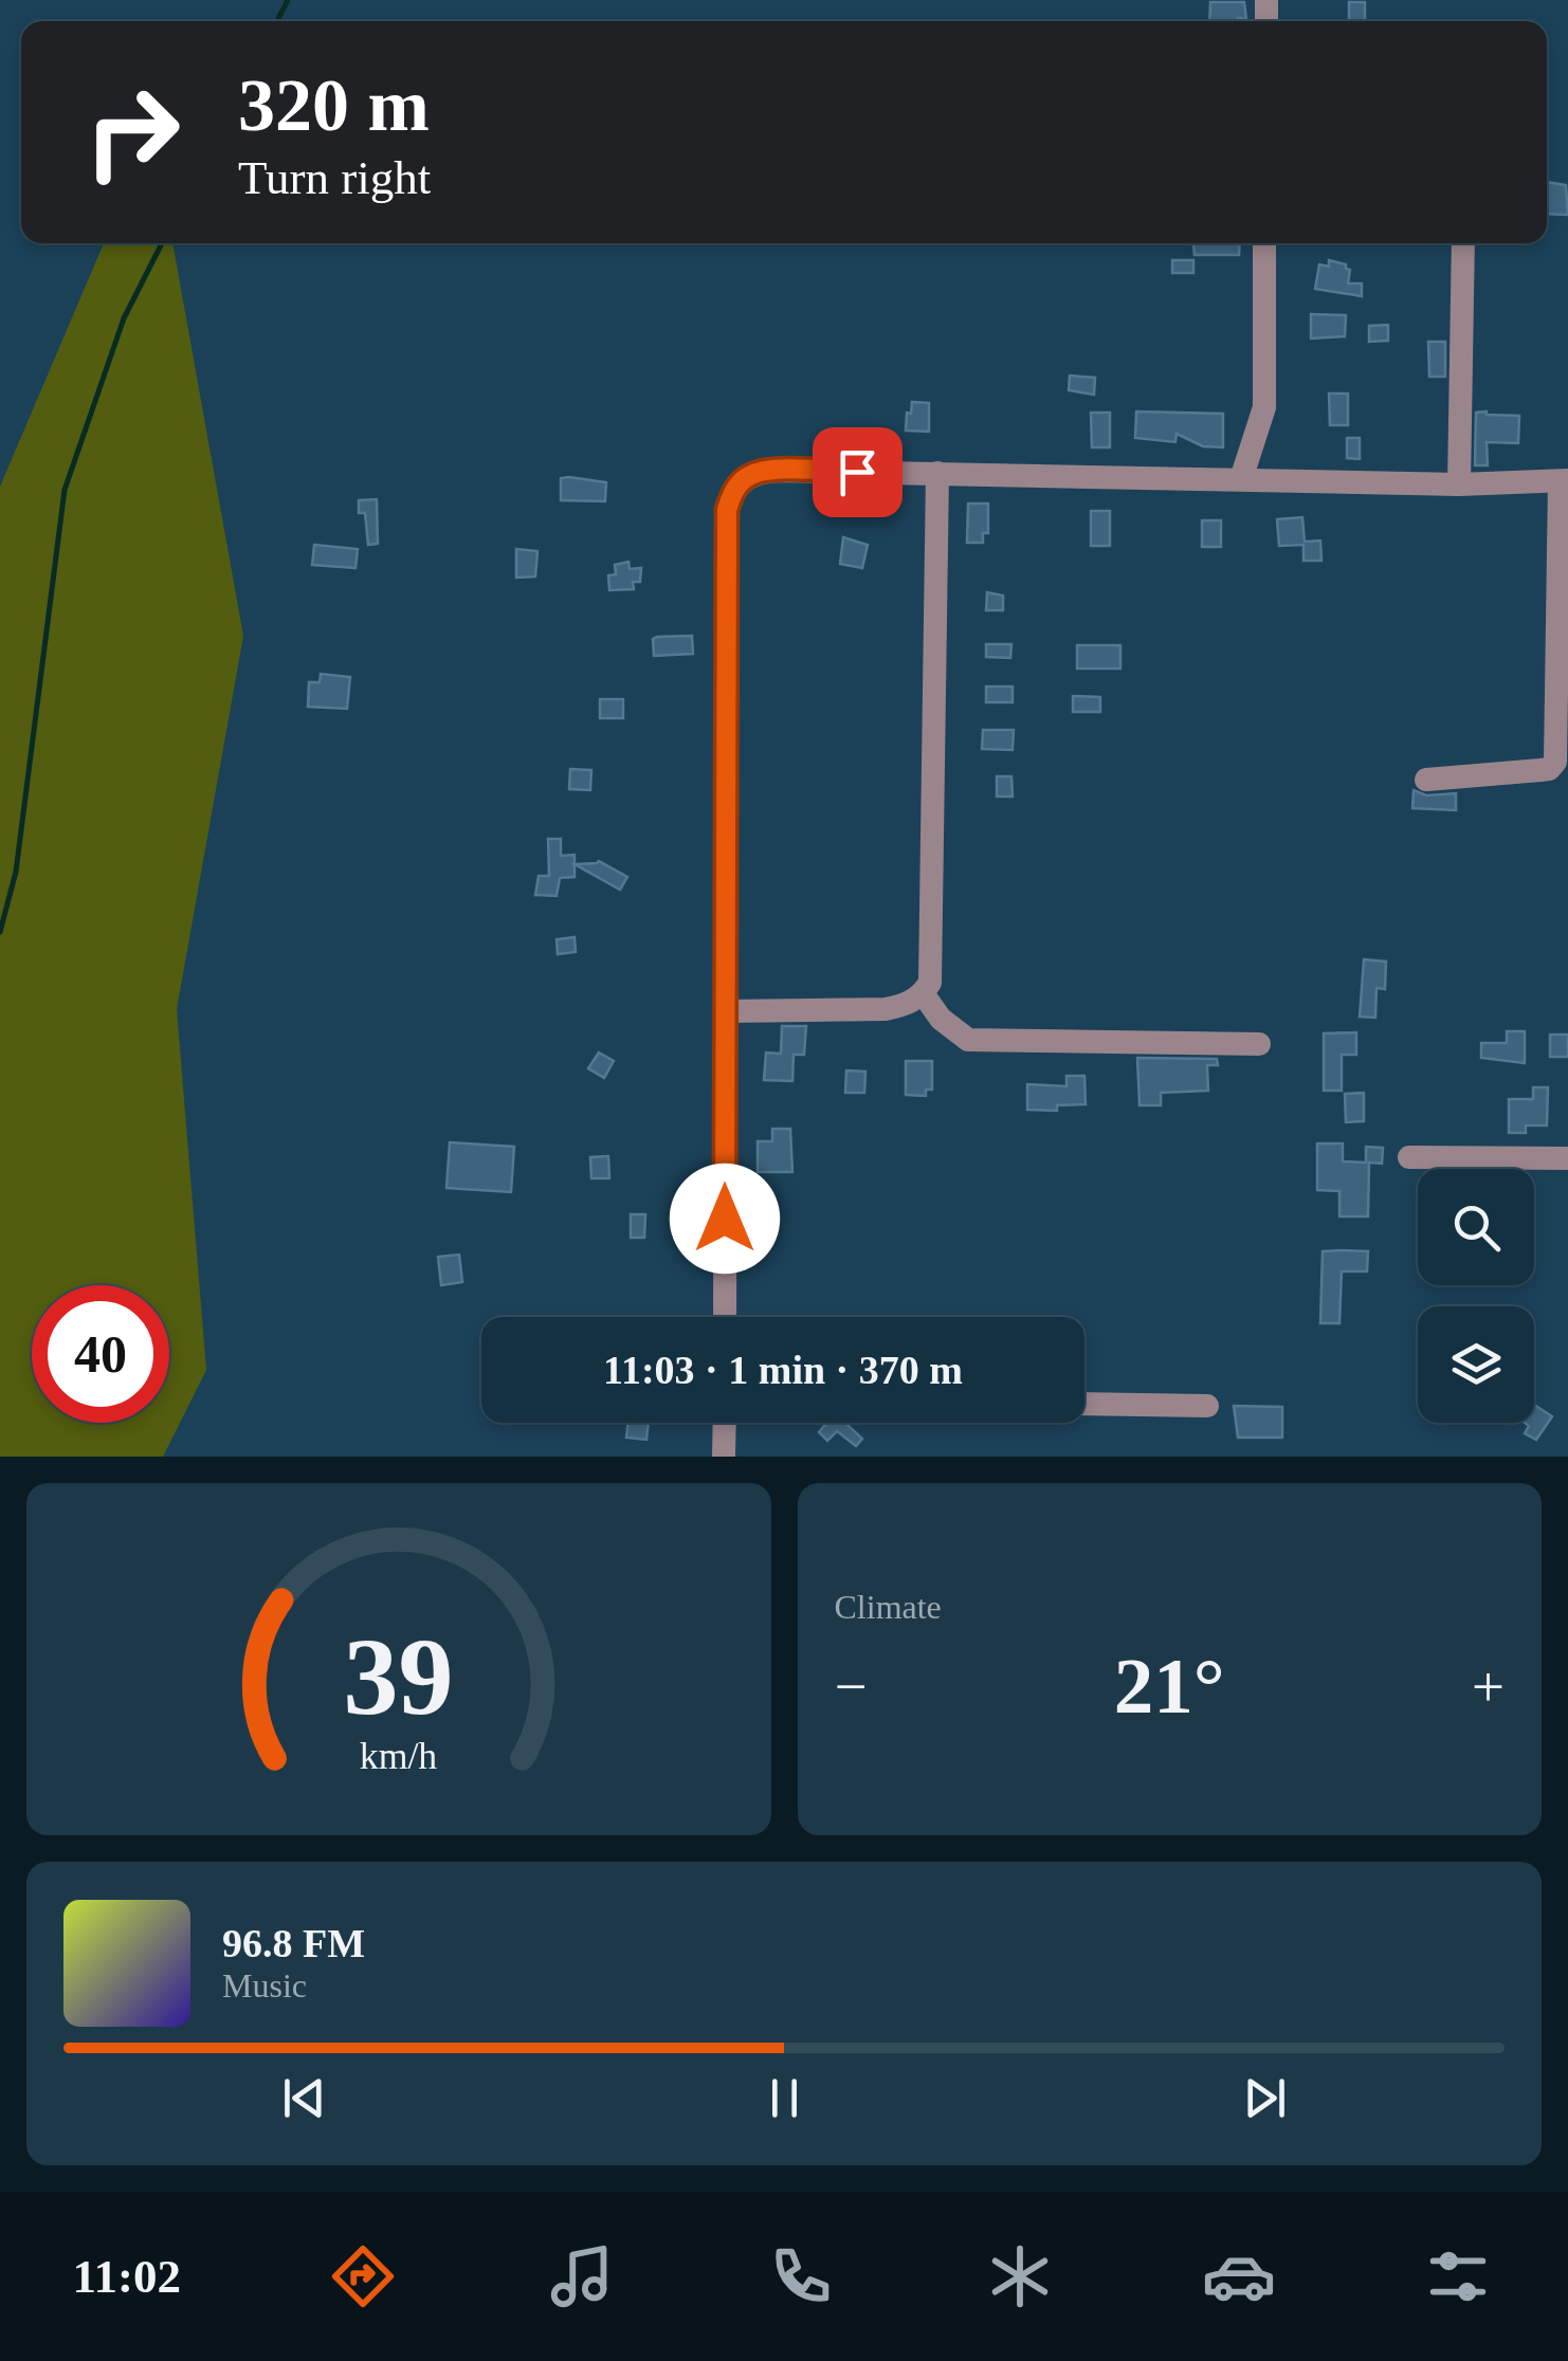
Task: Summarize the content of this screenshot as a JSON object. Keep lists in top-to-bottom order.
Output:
{
  "page": {
    "turn": ["320 m", "Turn right"],
    "limit": "40",
    "trip": "11:03 · 1 min · 370 m",
    "tile": "Climate",
    "heat": ["−", "21°", "+"],
    "song": ["96.8 FM", "Music"],
    "tabs": "11:02",
    "gauge": ["39", "km/h"]
  }
}
